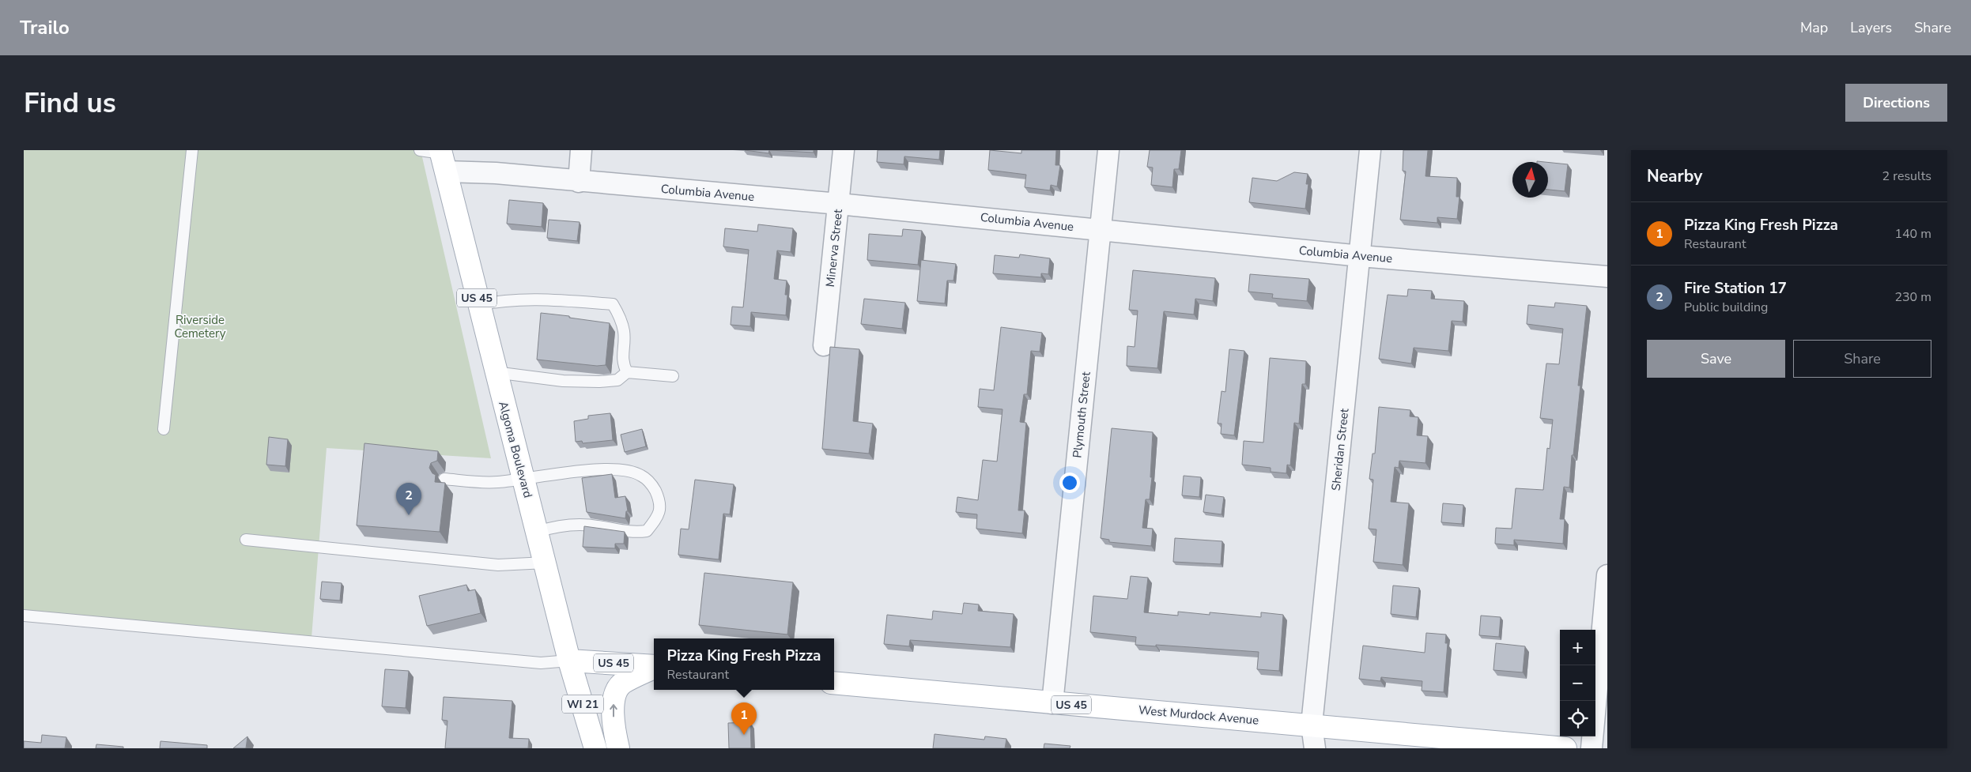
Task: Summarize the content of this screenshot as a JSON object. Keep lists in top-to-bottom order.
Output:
{
  "streets": {
    "main road": [
      "US 45",
      "Algoma Boulevard",
      "WI 21",
      "West Murdock Avenue"
    ],
    "street": [
      "Columbia Avenue",
      "Minerva Street",
      "Plymouth Street",
      "Sheridan Street"
    ]
  },
  "crossings": [
    ["Columbia Avenue", "Minerva Street"],
    ["Columbia Avenue", "Plymouth Street"],
    ["Columbia Avenue", "Algoma Boulevard"],
    ["Columbia Avenue", "Sheridan Street"],
    ["US 45", "Algoma Boulevard"],
    ["Plymouth Street", "West Murdock Avenue"],
    ["Sheridan Street", "West Murdock Avenue"]
  ],
  "parks": ["Riverside Cemetery"],
  "north": "top",
  "page": {
    "header": "Trailo",
    "nav": ["Map", "Layers", "Share"],
    "buttons": [
      "Directions",
      ["Save", "Share"]
    ],
    "title": "Find us",
    "heading": ["Nearby", "2 results"],
    "list": [
      {
        "mark": "1",
        "name": "Pizza King Fresh Pizza",
        "note": "Restaurant",
        "value": "140 m"
      },
      {
        "mark": "2",
        "name": "Fire Station 17",
        "note": "Public building",
        "value": "230 m"
      }
    ],
    "pins": ["2", "1"],
    "map_buttons": ["+", "−"],
    "popup": ["Pizza King Fresh Pizza", "Restaurant"]
  }
}
